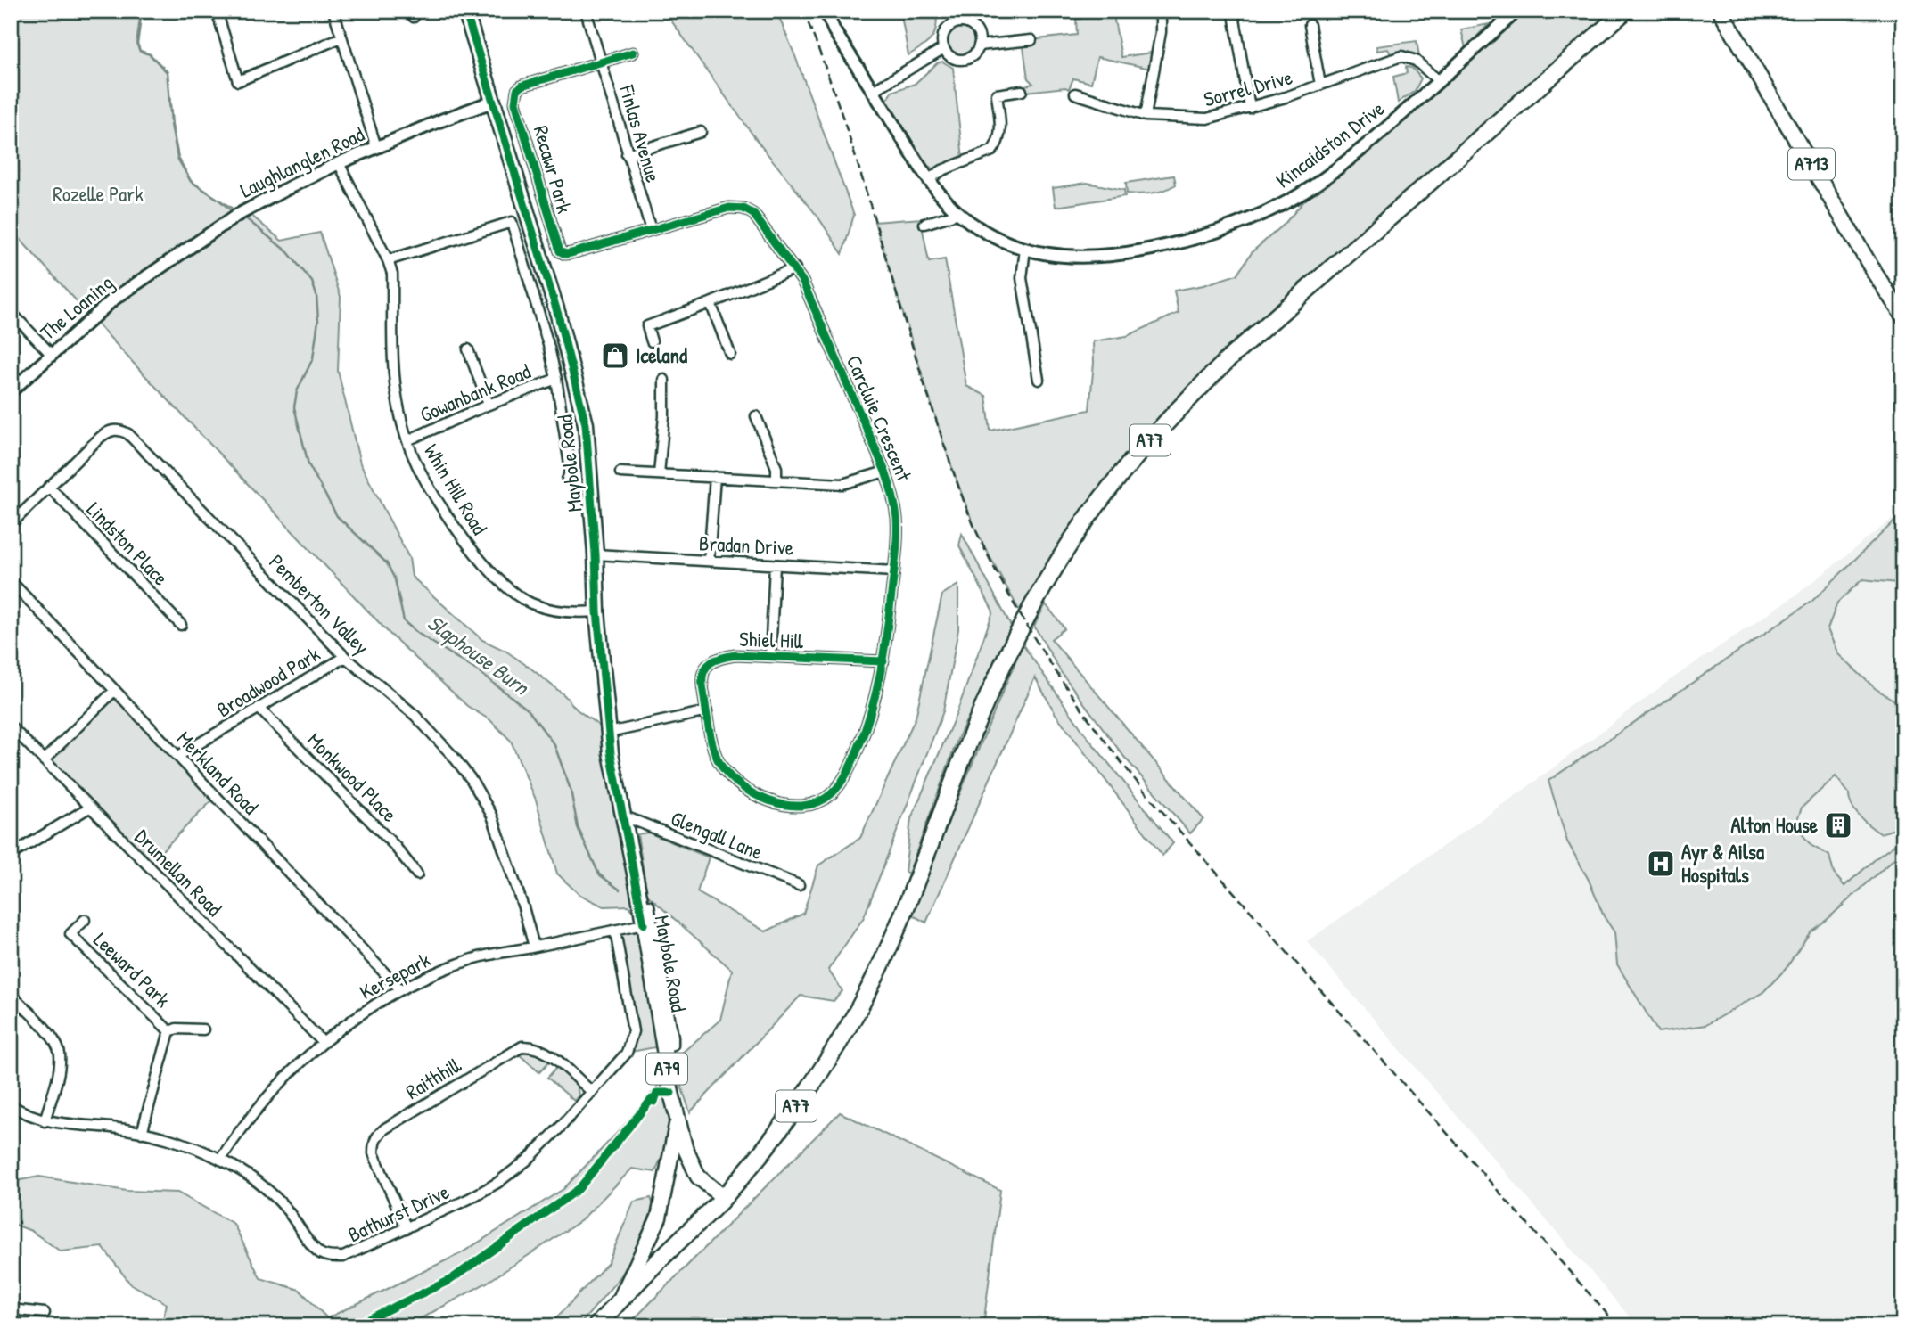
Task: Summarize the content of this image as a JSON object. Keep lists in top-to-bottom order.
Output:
{
  "streets": {
    "highway": ["A77"],
    "main road": ["A713", "Maybole Road", "A79"],
    "street": [
      "Sorrel Drive",
      "Finlas Avenue",
      "Kincaidston Drive",
      "Laughlanglen Road",
      "Recawr Park",
      "The Loaning",
      "Gowanbank Road",
      "Carcluie Crescent",
      "Whin Hill Road",
      "Lindston Place",
      "Bradan Drive",
      "Pemberton Valley",
      "Shiel Hill",
      "Broadwood Park",
      "Merkland Road",
      "Monkwood Place",
      "Glengall Lane",
      "Drumellan Road",
      "Leeward Park",
      "Kersepark",
      "Raithhill",
      "Bathurst Drive"
    ]
  },
  "crossings": [
    ["Sorrel Drive", "Kincaidston Drive"],
    ["Finlas Avenue", "Recawr Park"],
    ["Finlas Avenue", "Carcluie Crescent"],
    ["Laughlanglen Road", "The Loaning"],
    ["Laughlanglen Road", "Maybole Road"],
    ["Laughlanglen Road", "Whin Hill Road"],
    ["Recawr Park", "Carcluie Crescent"],
    ["Gowanbank Road", "Whin Hill Road"],
    ["Carcluie Crescent", "Bradan Drive"],
    ["Carcluie Crescent", "Shiel Hill"],
    ["A77", "Maybole Road"],
    ["Maybole Road", "Whin Hill Road"],
    ["Maybole Road", "Bradan Drive"],
    ["Maybole Road", "Glengall Lane"],
    ["Maybole Road", "Kersepark"],
    ["Lindston Place", "Pemberton Valley"],
    ["Pemberton Valley", "Broadwood Park"],
    ["Pemberton Valley", "Kersepark"],
    ["Broadwood Park", "Merkland Road"],
    ["Broadwood Park", "Monkwood Place"],
    ["Merkland Road", "Kersepark"],
    ["Drumellan Road", "Kersepark"],
    ["Leeward Park", "Bathurst Drive"],
    ["Kersepark", "Bathurst Drive"],
    ["Raithhill", "Bathurst Drive"]
  ],
  "water": ["Slaphouse Burn"],
  "parks": ["Rozelle Park"],
  "places": {
    "shop": ["Iceland"],
    "building": ["Alton House"],
    "hospital": ["Ayr & Ailsa Hospitals"]
  }
}
